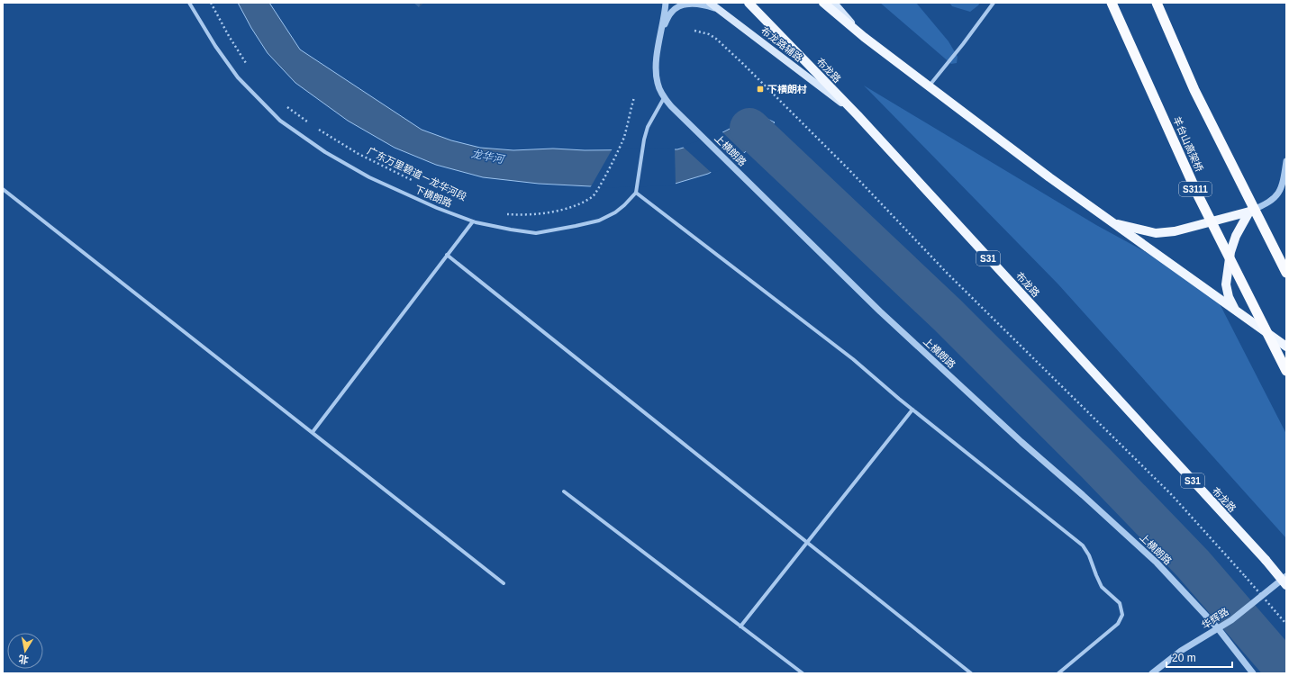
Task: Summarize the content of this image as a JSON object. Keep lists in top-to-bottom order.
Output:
{
  "streets": {
    "highway": ["羊台山高架桥", "S3111"],
    "main road": ["布龙路辅路", "布龙路", "S31"],
    "street": ["上横朗路", "下横朗路", "华辉路"],
    "path": ["广东万里碧道－龙华河段"]
  },
  "crossings": [
    ["布龙路辅路", "布龙路"],
    ["上横朗路", "华辉路"]
  ],
  "water": ["龙华河"],
  "places": {
    "transit": ["下横朗村"]
  },
  "scale_bar": "20 m",
  "north": "bottom"
}
